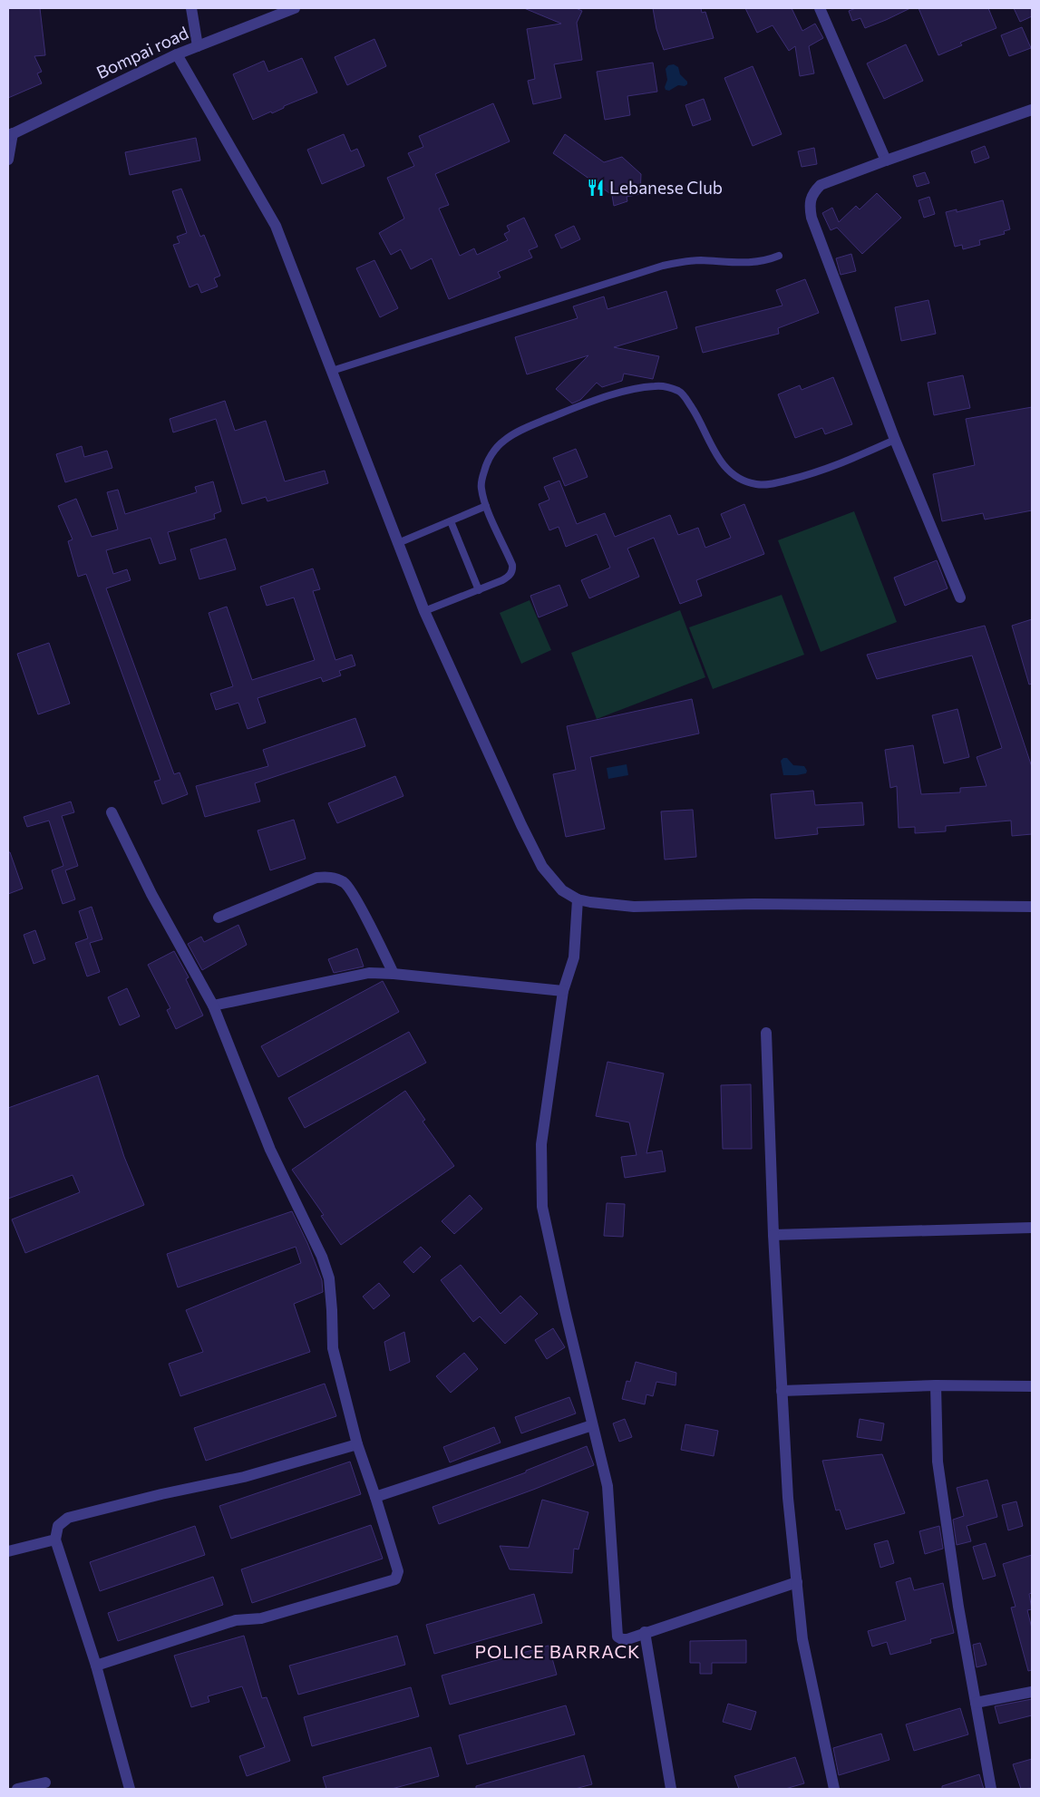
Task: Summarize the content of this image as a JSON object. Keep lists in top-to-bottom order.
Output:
{
  "streets": {
    "street": ["Bompai road"]
  },
  "districts": ["POLICE BARRACK"],
  "places": {
    "restaurant": ["Lebanese Club"]
  }
}
